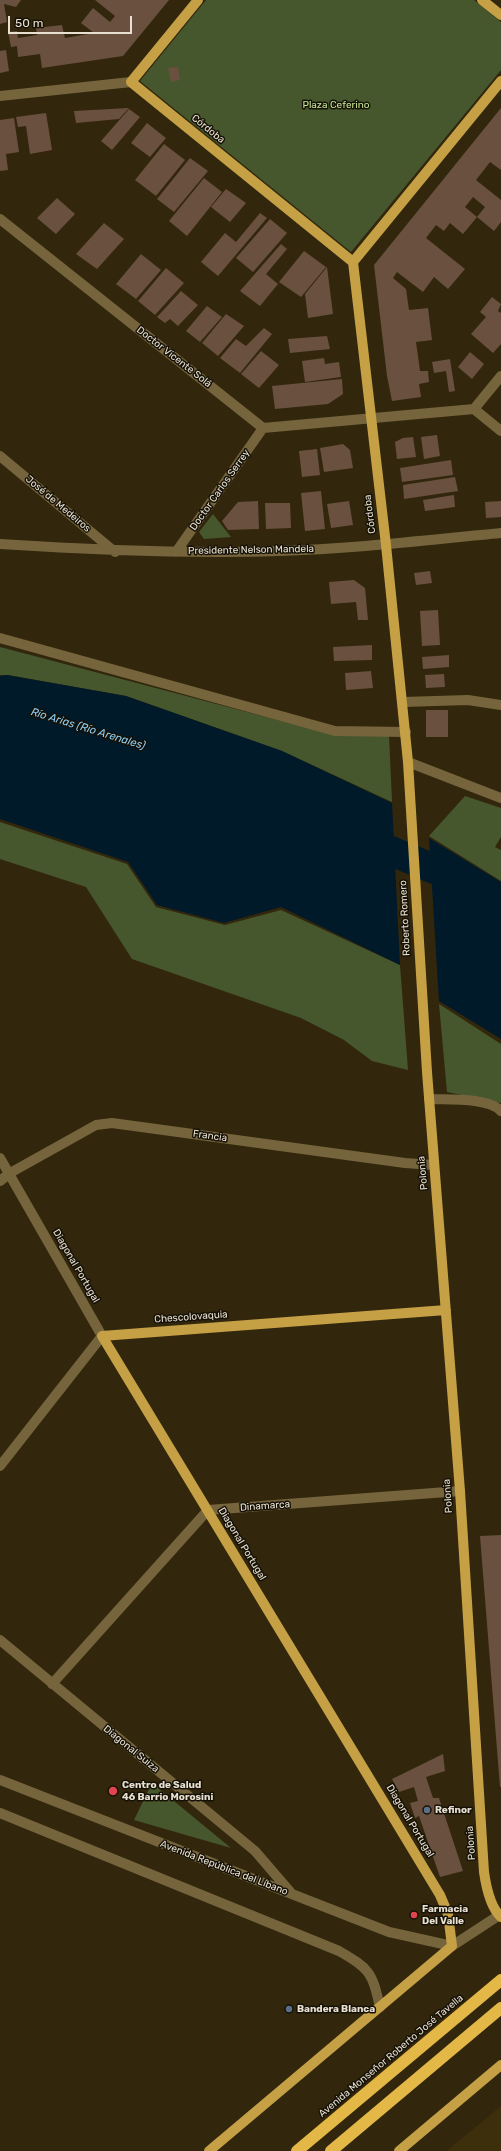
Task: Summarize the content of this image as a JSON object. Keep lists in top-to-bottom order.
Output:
{
  "streets": {
    "highway": ["Avenida Monseñor Roberto José Tavella"],
    "main road": [
      "Córdoba",
      "Roberto Romero",
      "Polonia",
      "Diagonal Portugal",
      "Chescolovaquia"
    ],
    "street": [
      "Doctor Vicente Solá",
      "Doctor Carlos Serrey",
      "José de Medeiros",
      "Presidente Nelson Mandela",
      "Francia",
      "Dinamarca",
      "Diagonal Suiza",
      "Avenida República del Líbano"
    ]
  },
  "crossings": [
    ["Córdoba", "Presidente Nelson Mandela"],
    ["Córdoba", "Roberto Romero"],
    ["Doctor Vicente Solá", "Doctor Carlos Serrey"],
    ["Doctor Carlos Serrey", "Presidente Nelson Mandela"],
    ["José de Medeiros", "Presidente Nelson Mandela"],
    ["Roberto Romero", "Polonia"],
    ["Francia", "Polonia"],
    ["Francia", "Diagonal Portugal"],
    ["Polonia", "Chescolovaquia"],
    ["Polonia", "Dinamarca"],
    ["Diagonal Portugal", "Chescolovaquia"],
    ["Diagonal Portugal", "Dinamarca"],
    ["Diagonal Portugal", "Avenida República del Líbano"],
    ["Diagonal Suiza", "Avenida República del Líbano"]
  ],
  "water": ["Río Arias (Río Arenales)"],
  "parks": ["Plaza Ceferino"],
  "places": [
    "Centro de Salud 46 Barrio Morosini",
    "Refinor",
    "Farmacia Del Valle",
    "Bandera Blanca"
  ],
  "scale_bar": "50 m"
}
